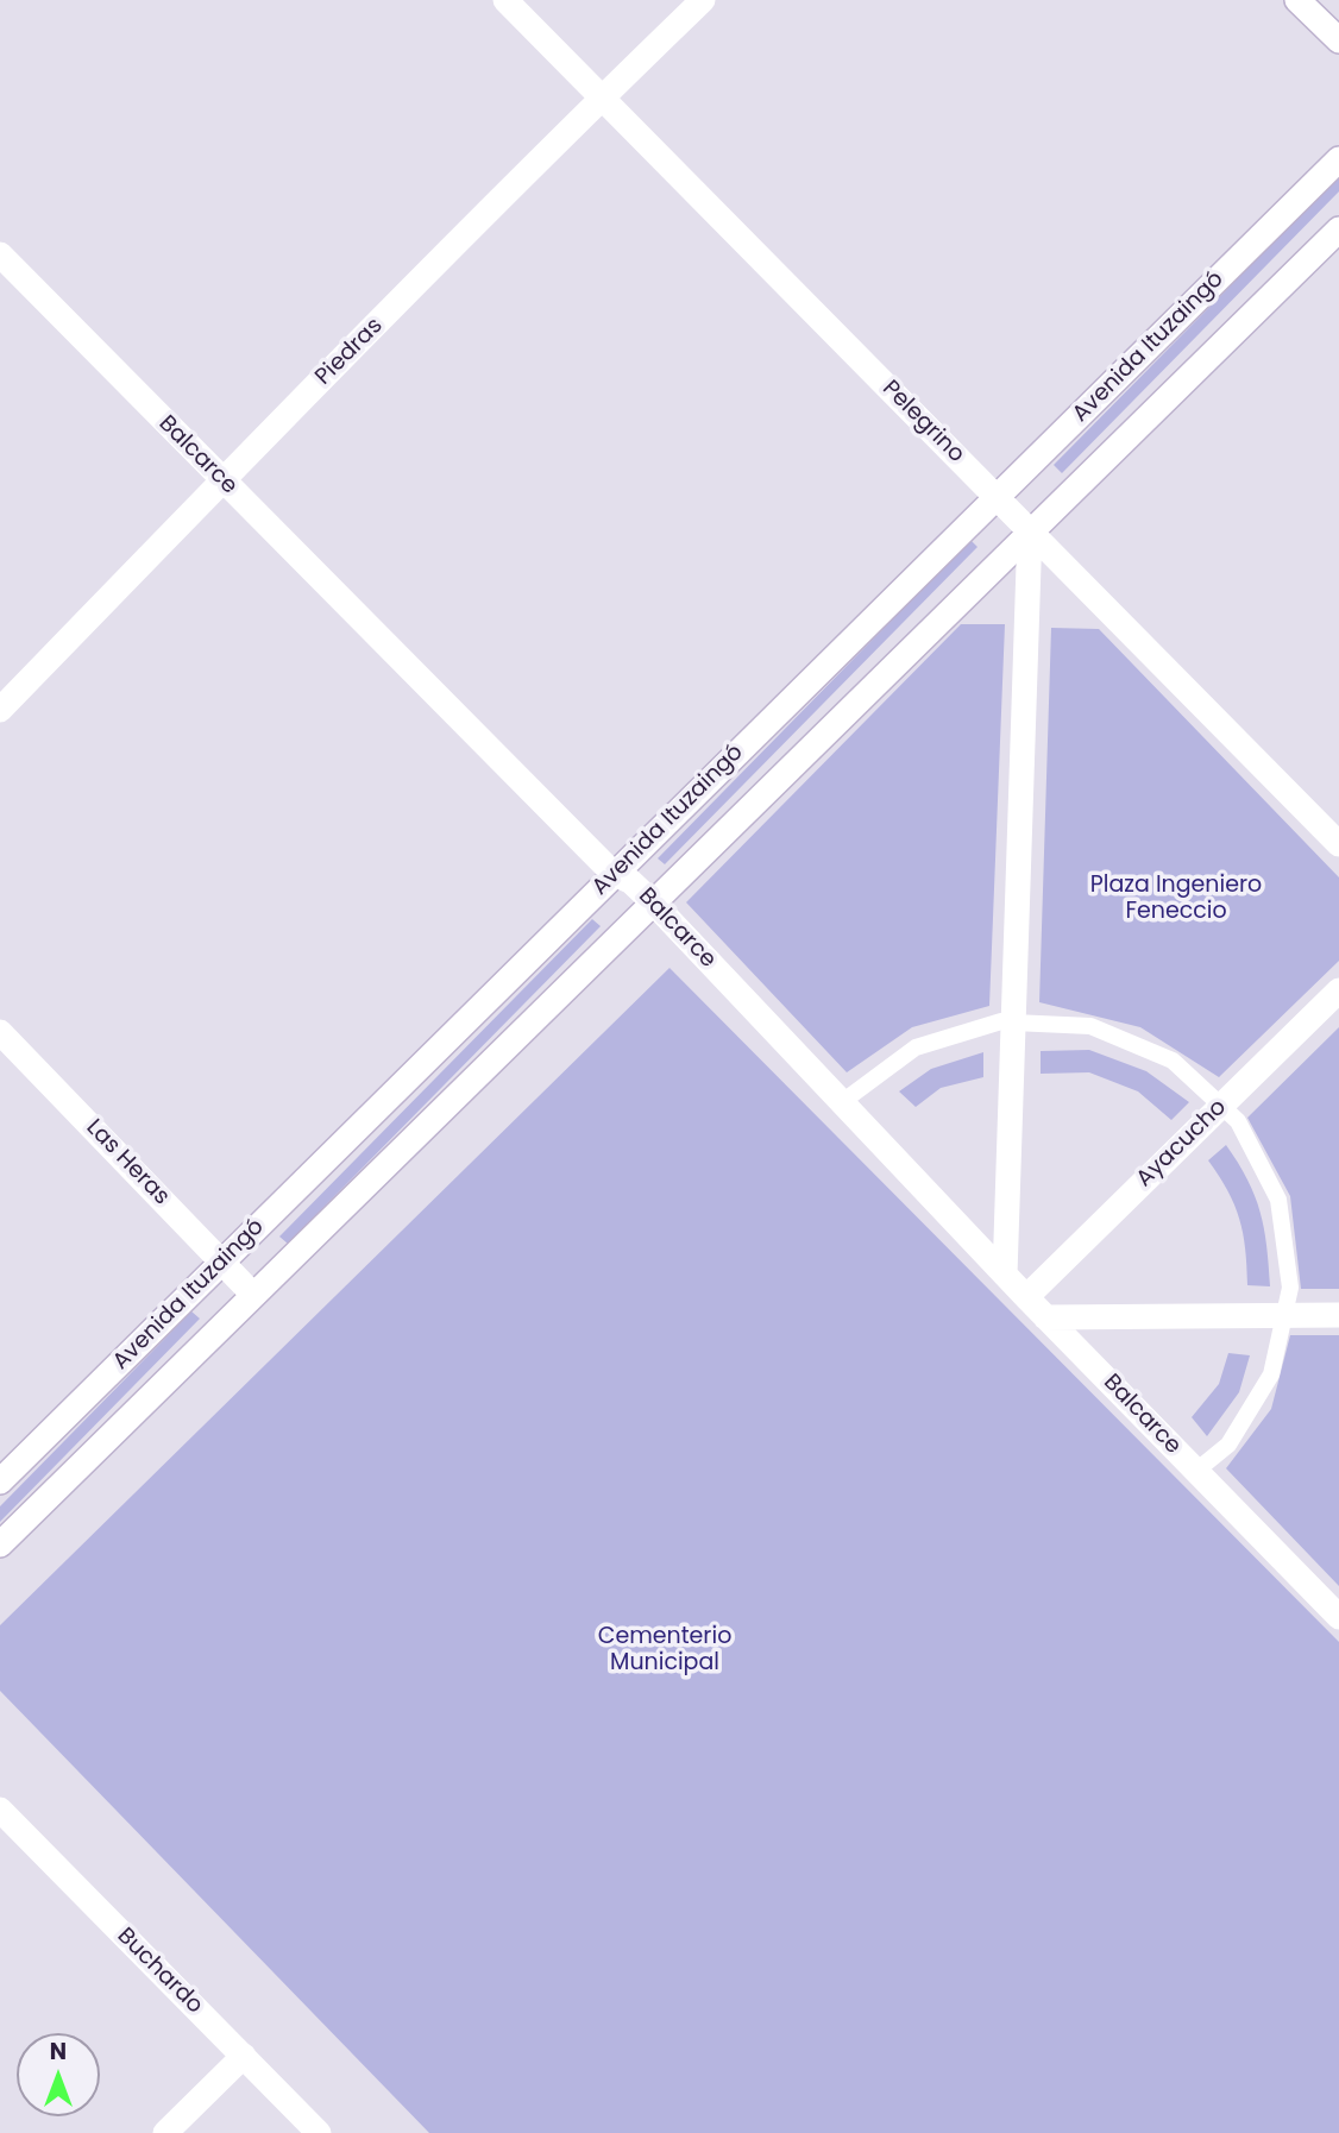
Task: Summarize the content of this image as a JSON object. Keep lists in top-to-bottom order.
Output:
{
  "streets": {
    "street": [
      "Avenida Ituzaingó",
      "Piedras",
      "Pelegrino",
      "Balcarce",
      "Ayacucho",
      "Las Heras",
      "Buchardo"
    ]
  },
  "crossings": [
    ["Avenida Ituzaingó", "Pelegrino"],
    ["Avenida Ituzaingó", "Balcarce"],
    ["Avenida Ituzaingó", "Las Heras"],
    ["Piedras", "Pelegrino"],
    ["Piedras", "Balcarce"],
    ["Balcarce", "Ayacucho"]
  ],
  "parks": ["Plaza Ingeniero Feneccio", "Cementerio Municipal"],
  "north": "top"
}
